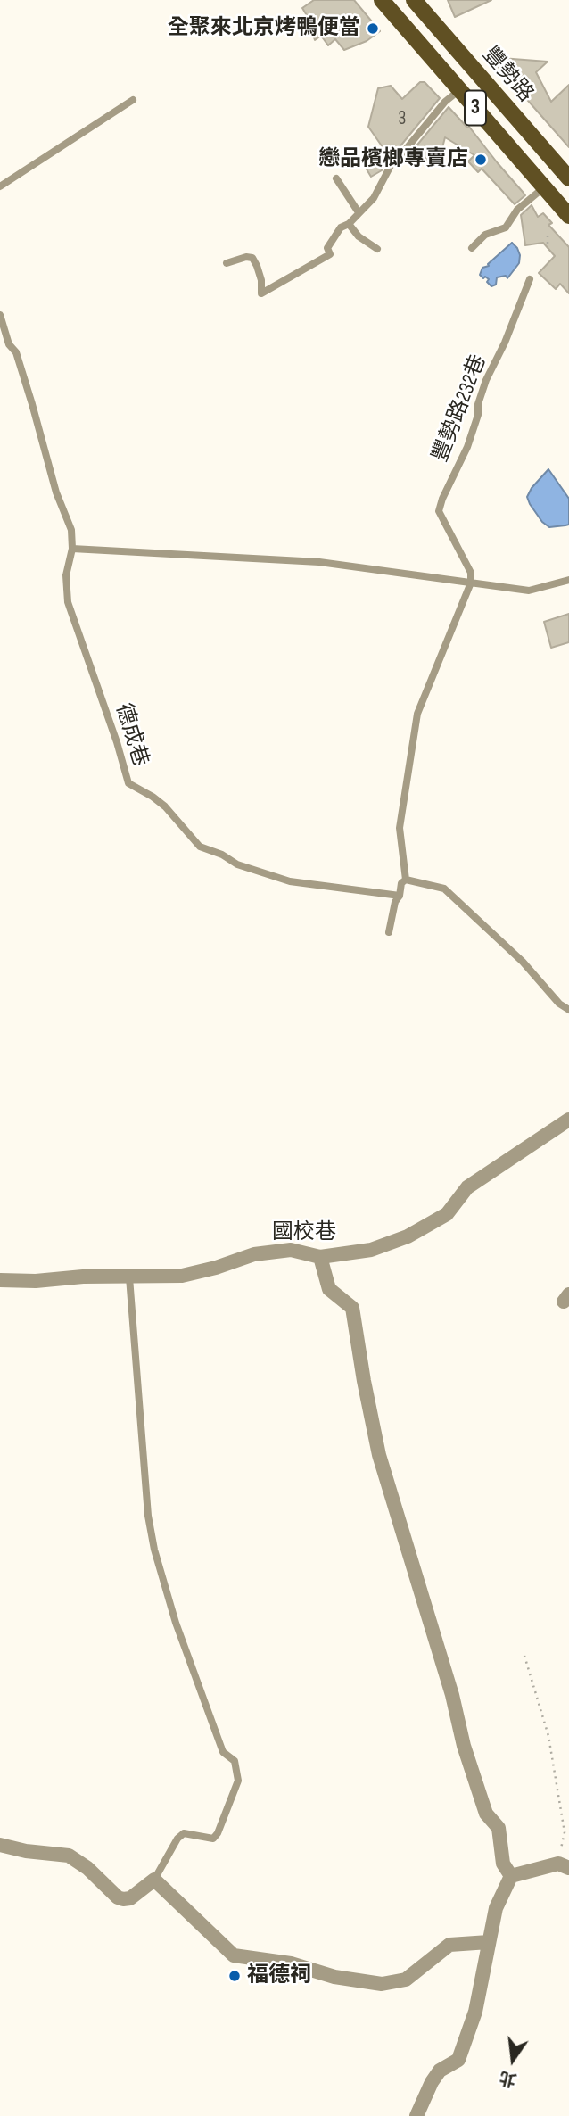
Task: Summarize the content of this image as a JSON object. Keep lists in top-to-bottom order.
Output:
{
  "streets": {
    "main road": ["豐勢路", "3"],
    "street": ["國校巷"],
    "lane": ["豐勢路232巷", "德成巷"]
  },
  "places": ["全聚來北京烤鴨便當", "戀品檳榔專賣店", "福德祠"],
  "house_numbers": ["3"],
  "north": "bottom"
}
